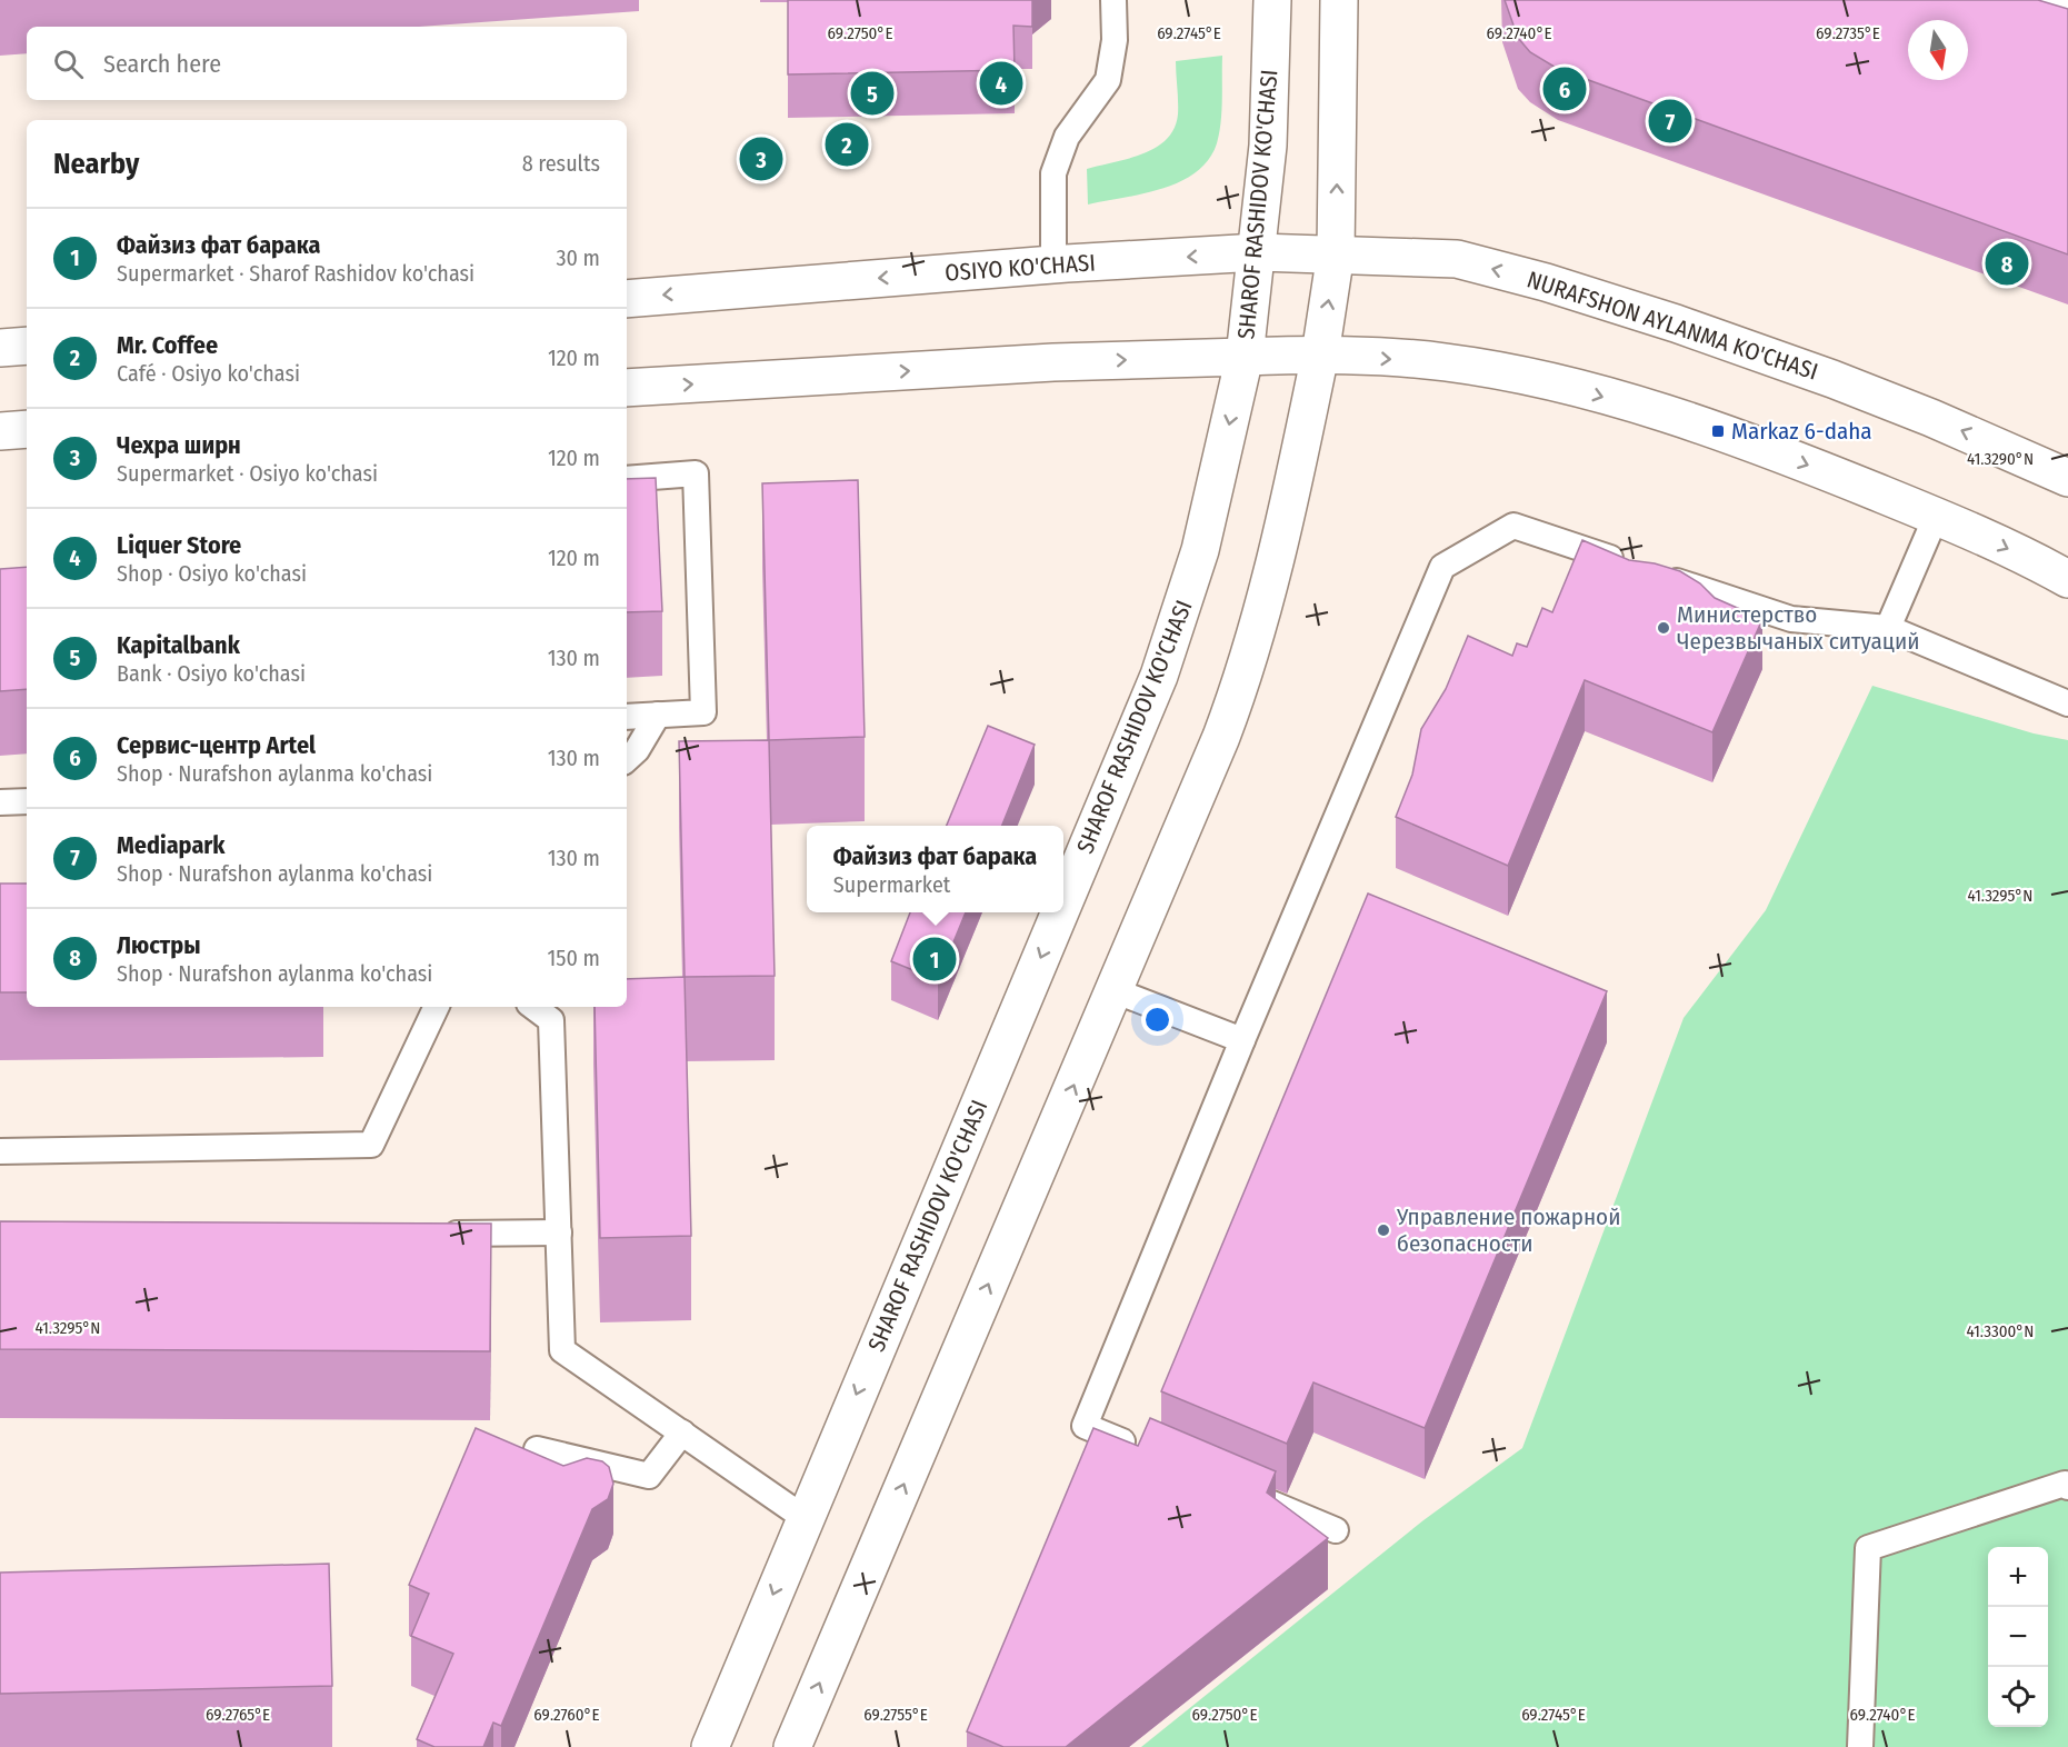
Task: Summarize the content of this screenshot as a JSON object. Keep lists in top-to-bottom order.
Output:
{
  "streets": {
    "main road": ["SHAROF RASHIDOV KO'CHASI", "OSIYO KO'CHASI", "NURAFSHON AYLANMA KO'CHASI"]
  },
  "crossings": [
    ["SHAROF RASHIDOV KO'CHASI", "OSIYO KO'CHASI"],
    ["SHAROF RASHIDOV KO'CHASI", "NURAFSHON AYLANMA KO'CHASI"],
    ["OSIYO KO'CHASI", "NURAFSHON AYLANMA KO'CHASI"]
  ],
  "places": {
    "transit": ["Markaz 6-daha"],
    "other": ["Министерство Черезвычаных ситуаций", "Управление пожарной безопасности"]
  },
  "north": "bottom",
  "page": {
    "search": "Search here",
    "pins": [
      "4",
      "6",
      "5",
      "7",
      "2",
      "3",
      "8",
      "1"
    ],
    "heading": ["Nearby", "8 results"],
    "list": [
      {
        "mark": "1",
        "name": "Файзиз фат барака",
        "note": "Supermarket · Sharof Rashidov ko'chasi",
        "value": "30 m"
      },
      {
        "mark": "2",
        "name": "Mr. Coffee",
        "note": "Café · Osiyo ko'chasi",
        "value": "120 m"
      },
      {
        "mark": "3",
        "name": "Чехра ширн",
        "note": "Supermarket · Osiyo ko'chasi",
        "value": "120 m"
      },
      {
        "mark": "4",
        "name": "Liquer Store",
        "note": "Shop · Osiyo ko'chasi",
        "value": "120 m"
      },
      {
        "mark": "5",
        "name": "Kapitalbank",
        "note": "Bank · Osiyo ko'chasi",
        "value": "130 m"
      },
      {
        "mark": "6",
        "name": "Сервис-центр Artel",
        "note": "Shop · Nurafshon aylanma ko'chasi",
        "value": "130 m"
      },
      {
        "mark": "7",
        "name": "Mediapark",
        "note": "Shop · Nurafshon aylanma ko'chasi",
        "value": "130 m"
      },
      {
        "mark": "8",
        "name": "Люстры",
        "note": "Shop · Nurafshon aylanma ko'chasi",
        "value": "150 m"
      }
    ],
    "popup": ["Файзиз фат барака", "Supermarket"],
    "map_buttons": ["+", "−"]
  },
  "coordinates": [
    "69.2750°E",
    "69.2745°E",
    "69.2740°E",
    "69.2735°E",
    "41.3290°N",
    "41.3295°N",
    "41.3300°N",
    "69.2765°E",
    "69.2760°E",
    "69.2755°E"
  ]
}
